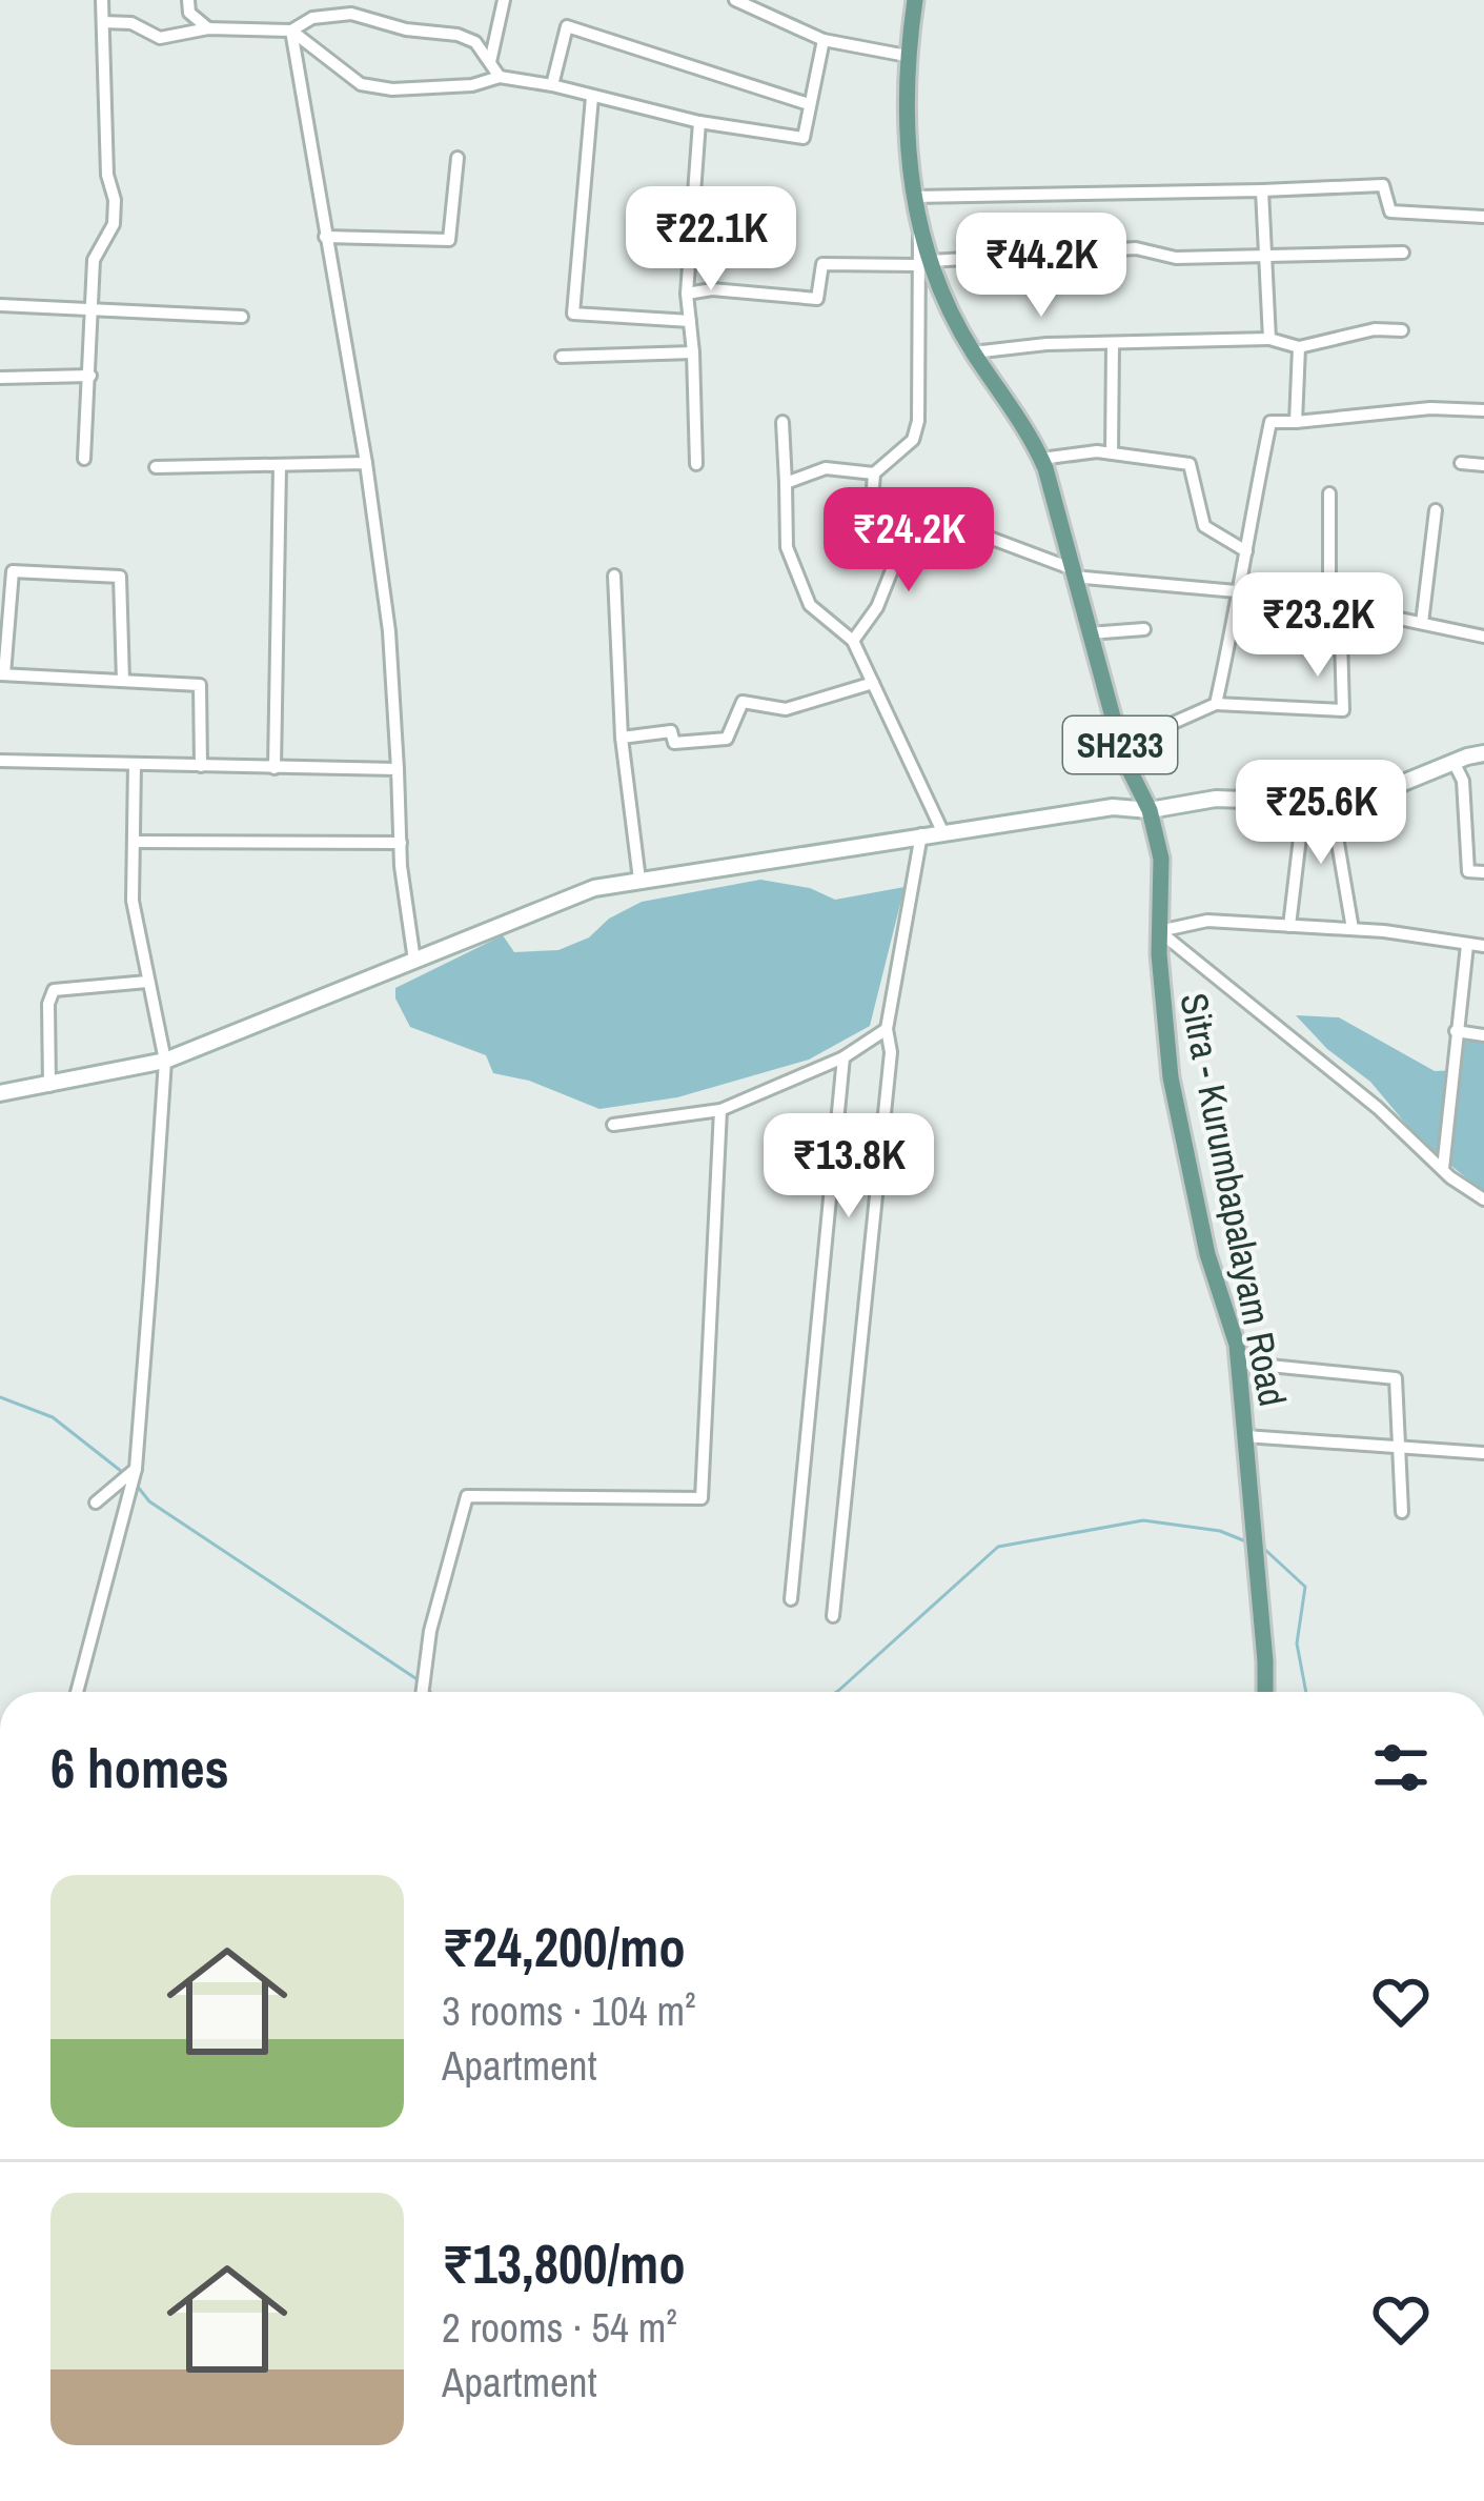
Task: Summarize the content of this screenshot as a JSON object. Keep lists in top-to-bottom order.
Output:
{
  "streets": {
    "main road": ["SH233", "Sitra - Kurumbapalayam Road"]
  },
  "page": {
    "price": [
      "₹22.1K",
      "₹44.2K",
      "₹24.2K",
      "₹23.2K",
      "₹25.6K",
      "₹13.8K"
    ],
    "heading": "6 homes",
    "list": [
      {
        "name": "₹24,200/mo",
        "note": "3 rooms · 104 m² · Apartment"
      },
      {
        "name": "₹13,800/mo",
        "note": "2 rooms · 54 m² · Apartment"
      }
    ]
  }
}
